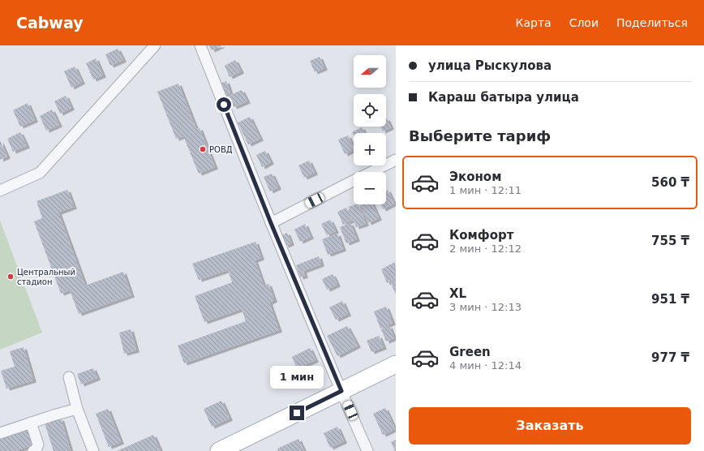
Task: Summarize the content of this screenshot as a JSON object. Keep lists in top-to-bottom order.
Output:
{
  "places": ["РОВД", "Центральный стадион"],
  "north": "left",
  "page": {
    "header": "Cabway",
    "nav": ["Карта", "Слои", "Поделиться"],
    "banner": ["улица Рыскулова", "Караш батыра улица"],
    "map_buttons": ["+", "−"],
    "heading": "Выберите тариф",
    "list": [
      {
        "name": "Эконом",
        "note": "1 мин · 12:11",
        "value": "560 ₸"
      },
      {
        "name": "Комфорт",
        "note": "2 мин · 12:12",
        "value": "755 ₸"
      },
      {
        "name": "XL",
        "note": "3 мин · 12:13",
        "value": "951 ₸"
      },
      {
        "name": "Green",
        "note": "4 мин · 12:14",
        "value": "977 ₸"
      }
    ],
    "bubble": "1 мин",
    "buttons": "Заказать"
  }
}
